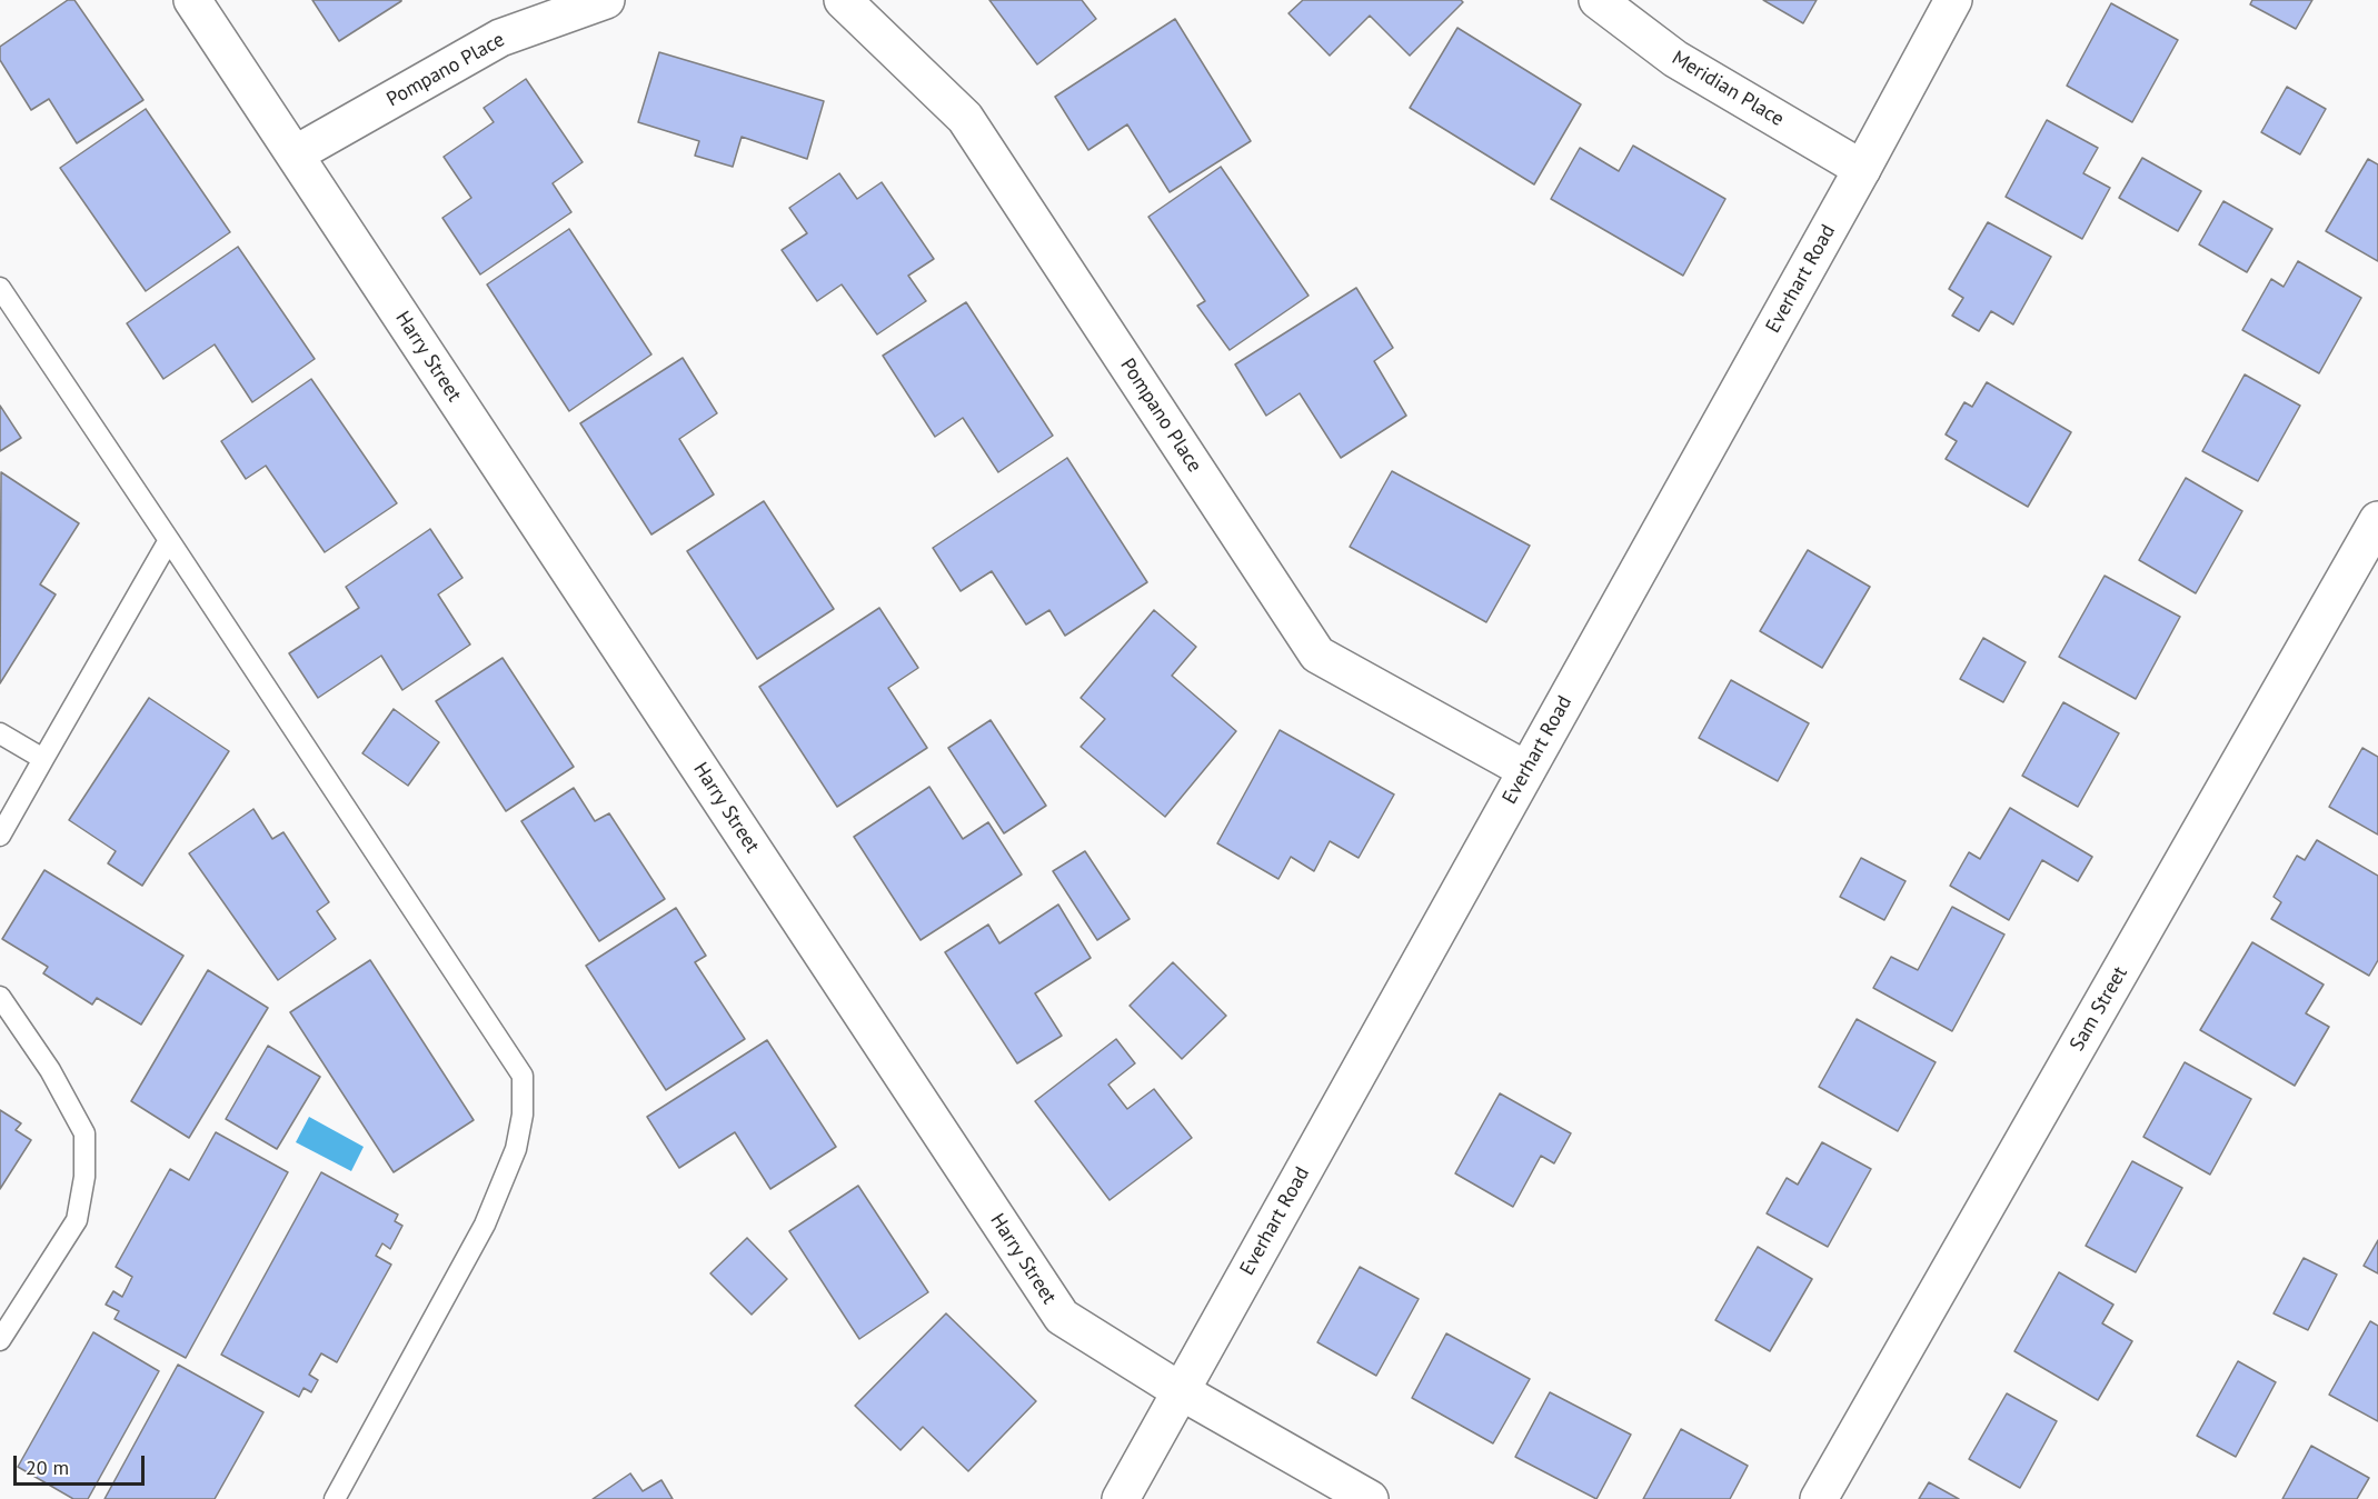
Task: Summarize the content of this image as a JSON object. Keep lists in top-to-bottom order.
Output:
{
  "streets": {
    "street": [
      "Pompano Place",
      "Meridian Place",
      "Everhart Road",
      "Harry Street",
      "Sam Street"
    ]
  },
  "crossings": [
    ["Pompano Place", "Everhart Road"],
    ["Pompano Place", "Harry Street"],
    ["Meridian Place", "Everhart Road"],
    ["Everhart Road", "Harry Street"]
  ],
  "scale_bar": "20 m"
}
